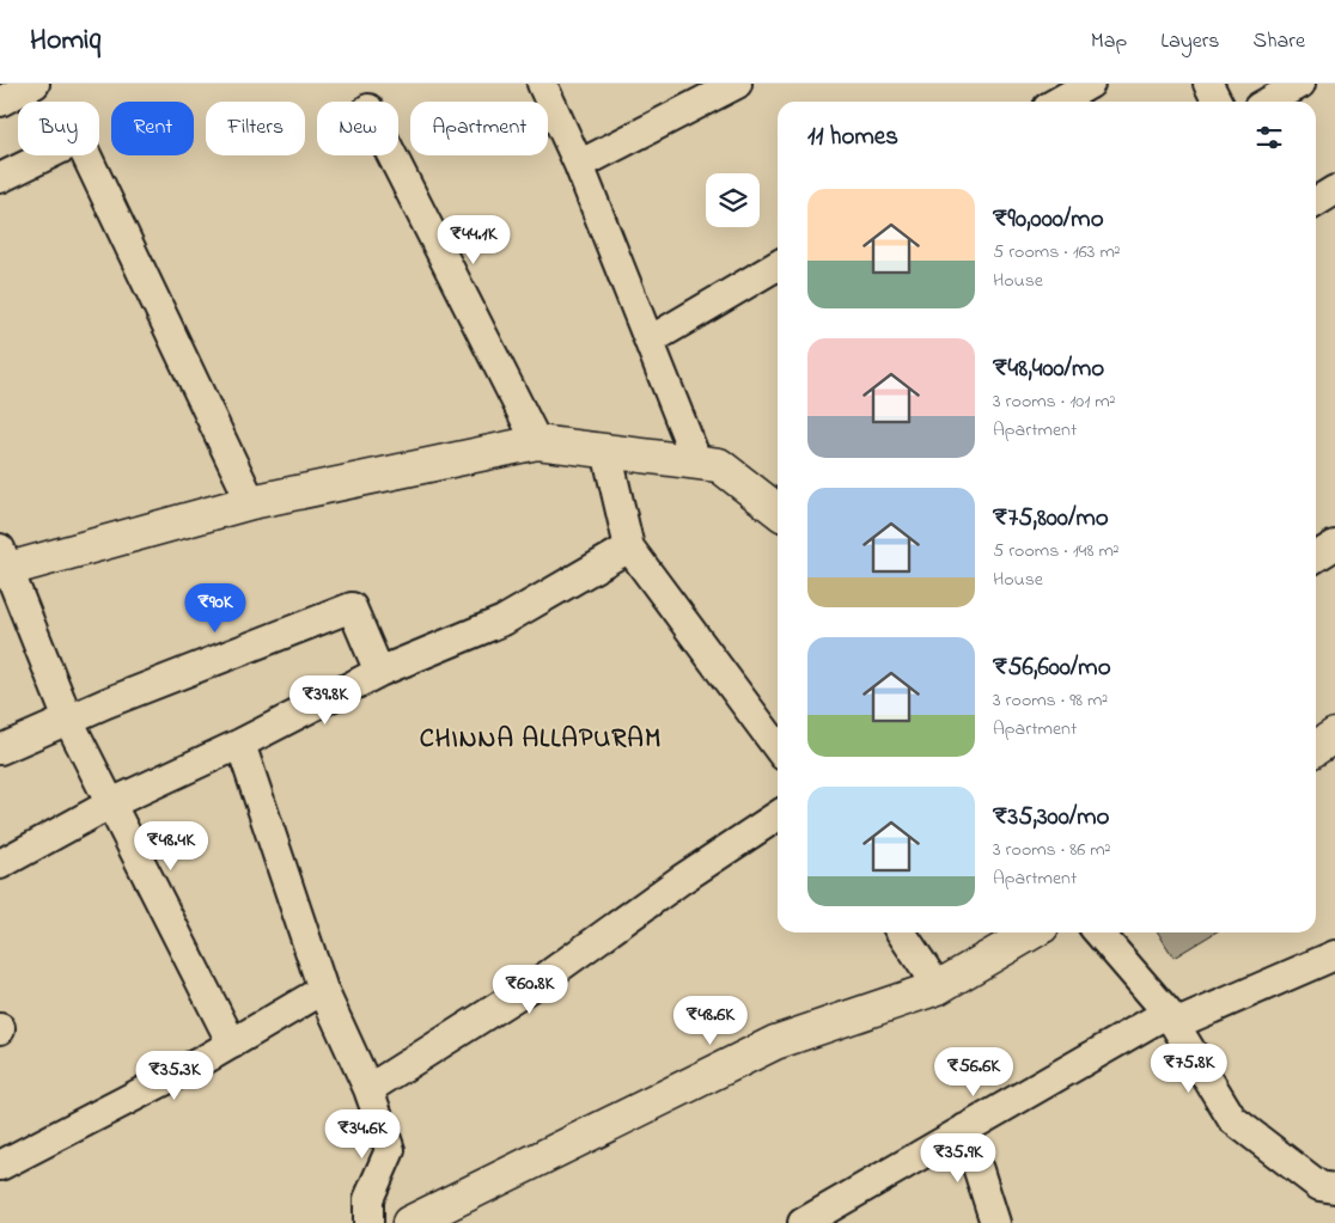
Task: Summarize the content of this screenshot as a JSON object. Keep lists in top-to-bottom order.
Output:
{
  "districts": ["CHINNA ALLAPURAM"],
  "page": {
    "header": "Homiq",
    "nav": ["Map", "Layers", "Share"],
    "chip": [
      "Buy",
      "Rent",
      "Filters",
      "New",
      "Apartment"
    ],
    "heading": "11 homes",
    "list": [
      {
        "name": "₹90,000/mo",
        "note": "5 rooms · 163 m² · House"
      },
      {
        "name": "₹48,400/mo",
        "note": "3 rooms · 101 m² · Apartment"
      },
      {
        "name": "₹75,800/mo",
        "note": "5 rooms · 148 m² · House"
      },
      {
        "name": "₹56,600/mo",
        "note": "3 rooms · 98 m² · Apartment"
      },
      {
        "name": "₹35,300/mo",
        "note": "3 rooms · 86 m² · Apartment"
      }
    ],
    "price": [
      "₹44.1K",
      "₹90K",
      "₹39.8K",
      "₹48.4K",
      "₹60.8K",
      "₹48.6K",
      "₹75.8K",
      "₹56.6K",
      "₹35.3K",
      "₹34.6K",
      "₹35.9K"
    ]
  }
}
